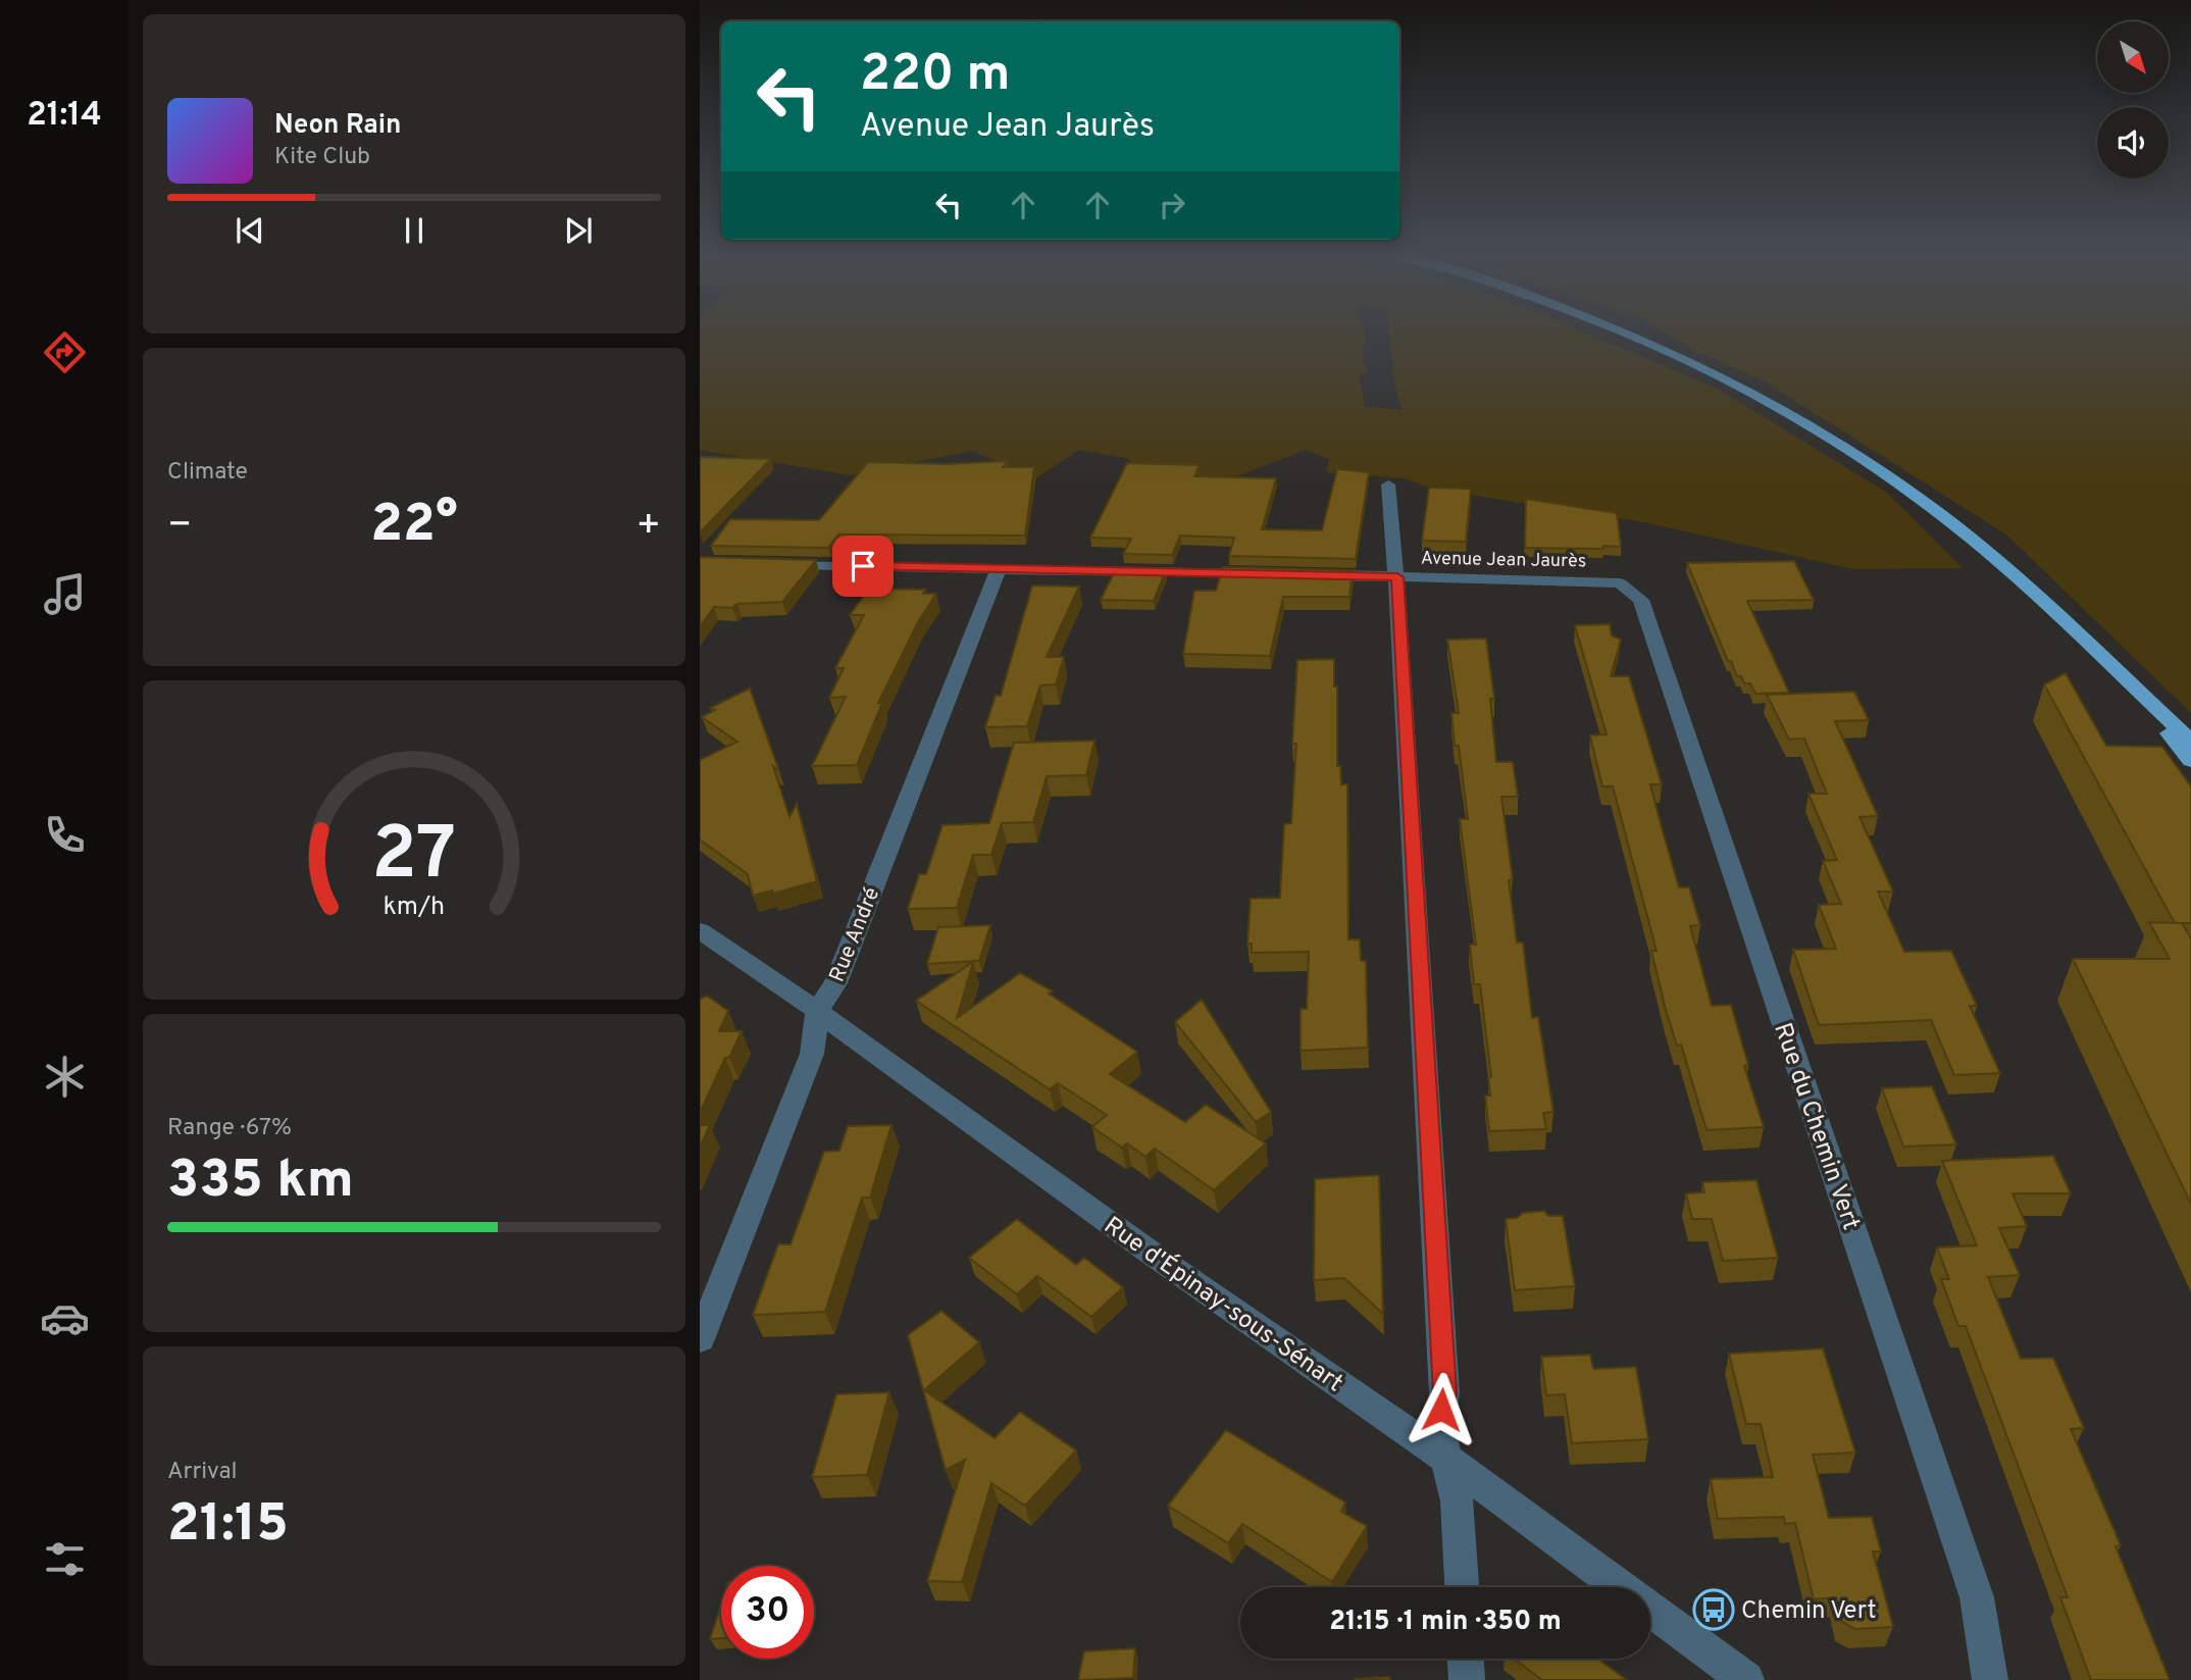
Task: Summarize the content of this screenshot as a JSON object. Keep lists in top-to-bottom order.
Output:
{
  "streets": {
    "street": [
      "Avenue Jean Jaurès",
      "Rue André",
      "Rue du Chemin Vert",
      "Rue d'Épinay-sous-Sénart"
    ]
  },
  "crossings": [
    ["Avenue Jean Jaurès", "Rue du Chemin Vert"],
    ["Rue André", "Rue d'Épinay-sous-Sénart"]
  ],
  "places": {
    "bus stop": ["Chemin Vert"]
  },
  "north": "bottom right",
  "page": {
    "tabs": "21:14",
    "turn": ["220 m", "Avenue Jean Jaurès"],
    "song": ["Neon Rain", "Kite Club"],
    "tile": [
      "Climate",
      ["Range · 67%", "335 km"],
      ["Arrival", "21:15"]
    ],
    "heat": ["−", "22°", "+"],
    "limit": "30",
    "trip": "21:15 · 1 min · 350 m",
    "gauge": ["27", "km/h"]
  }
}
